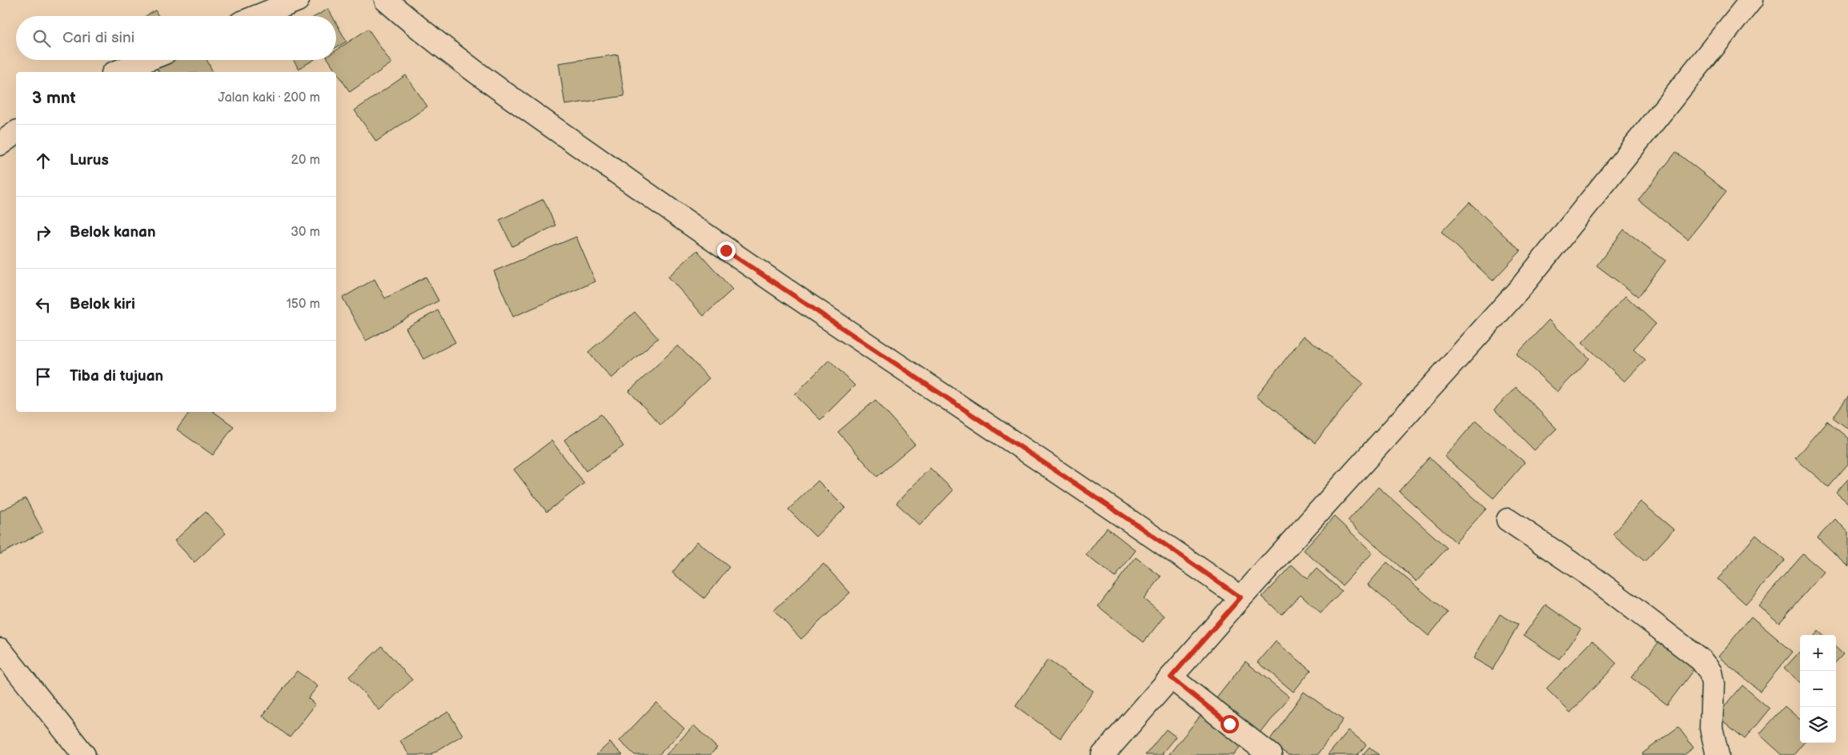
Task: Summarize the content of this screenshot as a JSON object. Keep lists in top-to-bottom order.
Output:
{
  "page": {
    "search": "Cari di sini",
    "heading": ["3 mnt", "Jalan kaki · 200 m"],
    "list": [
      ["Lurus", "20 m"],
      ["Belok kanan", "30 m"],
      ["Belok kiri", "150 m"],
      "Tiba di tujuan"
    ],
    "map_buttons": ["+", "−"]
  }
}
